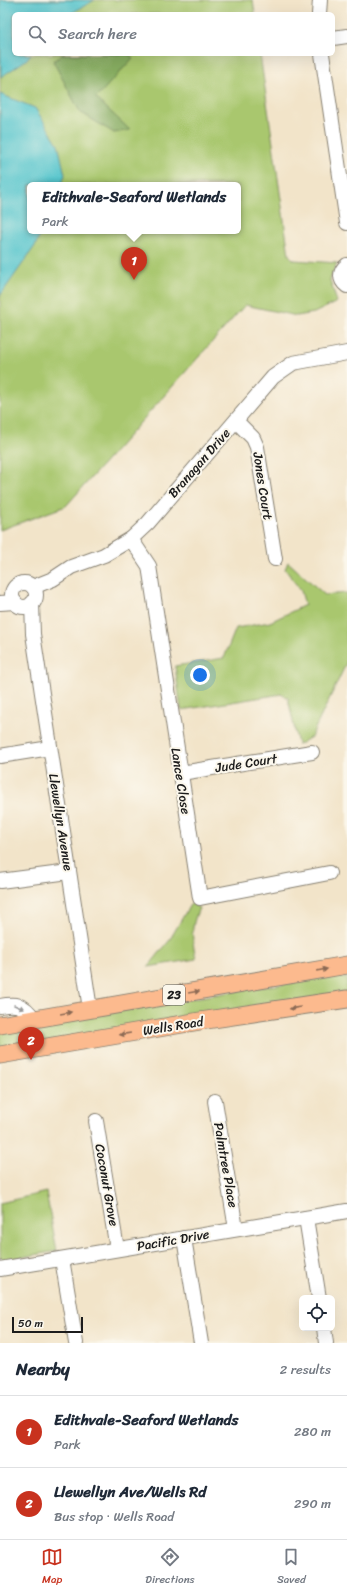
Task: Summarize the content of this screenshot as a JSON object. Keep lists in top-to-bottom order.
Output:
{
  "streets": {
    "main road": ["23", "Wells Road"],
    "street": [
      "Branagan Drive",
      "Jones Court",
      "Jude Court",
      "Lance Close",
      "Llewellyn Avenue",
      "Palmtree Place",
      "Coconut Grove",
      "Pacific Drive"
    ]
  },
  "crossings": [
    ["Branagan Drive", "Jones Court"],
    ["Branagan Drive", "Lance Close"],
    ["Branagan Drive", "Llewellyn Avenue"],
    ["Jude Court", "Lance Close"],
    ["Llewellyn Avenue", "23"],
    ["Palmtree Place", "Pacific Drive"],
    ["Coconut Grove", "Pacific Drive"]
  ],
  "scale_bar": "50 m",
  "page": {
    "search": "Search here",
    "popup": ["Edithvale-Seaford Wetlands", "Park"],
    "pins": ["1", "2"],
    "scale": "50 m",
    "heading": ["Nearby", "2 results"],
    "list": [
      {
        "mark": "1",
        "name": "Edithvale-Seaford Wetlands",
        "note": "Park",
        "value": "280 m"
      },
      {
        "mark": "2",
        "name": "Llewellyn Ave/Wells Rd",
        "note": "Bus stop · Wells Road",
        "value": "290 m"
      }
    ],
    "nav": ["Map", "Directions", "Saved"]
  }
}
